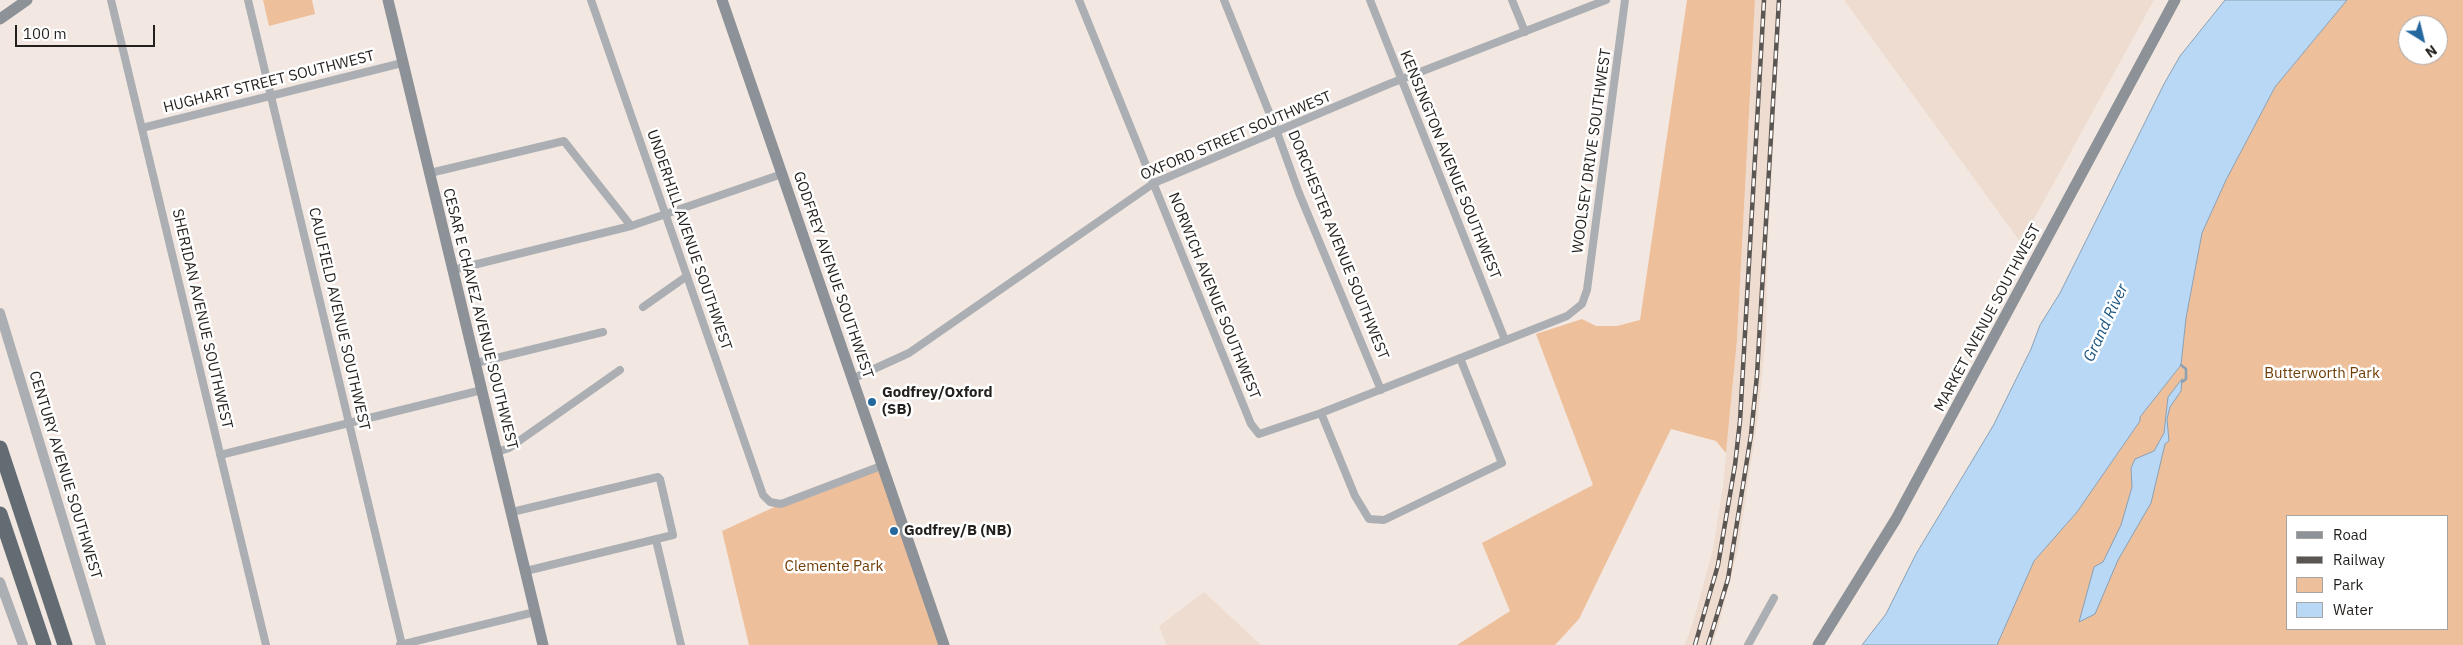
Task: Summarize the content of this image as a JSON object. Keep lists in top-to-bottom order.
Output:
{
  "streets": {
    "main road": ["GODFREY AVENUE SOUTHWEST", "MARKET AVENUE SOUTHWEST", "CESAR E CHAVEZ AVENUE SOUTHWEST"],
    "street": [
      "HUGHART STREET SOUTHWEST",
      "OXFORD STREET SOUTHWEST",
      "WOOLSEY DRIVE SOUTHWEST",
      "KENSINGTON AVENUE SOUTHWEST",
      "UNDERHILL AVENUE SOUTHWEST",
      "DORCHESTER AVENUE SOUTHWEST",
      "NORWICH AVENUE SOUTHWEST",
      "SHERIDAN AVENUE SOUTHWEST",
      "CAULFIELD AVENUE SOUTHWEST",
      "CENTURY AVENUE SOUTHWEST"
    ]
  },
  "crossings": [
    ["HUGHART STREET SOUTHWEST", "SHERIDAN AVENUE SOUTHWEST"],
    ["HUGHART STREET SOUTHWEST", "CAULFIELD AVENUE SOUTHWEST"],
    ["HUGHART STREET SOUTHWEST", "CESAR E CHAVEZ AVENUE SOUTHWEST"],
    ["OXFORD STREET SOUTHWEST", "KENSINGTON AVENUE SOUTHWEST"],
    ["OXFORD STREET SOUTHWEST", "DORCHESTER AVENUE SOUTHWEST"],
    ["OXFORD STREET SOUTHWEST", "GODFREY AVENUE SOUTHWEST"],
    ["OXFORD STREET SOUTHWEST", "NORWICH AVENUE SOUTHWEST"],
    ["WOOLSEY DRIVE SOUTHWEST", "KENSINGTON AVENUE SOUTHWEST"],
    ["UNDERHILL AVENUE SOUTHWEST", "GODFREY AVENUE SOUTHWEST"]
  ],
  "water": ["Grand River"],
  "parks": ["Butterworth Park", "Clemente Park"],
  "places": ["Godfrey/Oxford (SB)", "Godfrey/B (NB)"],
  "legend": [
    "Road",
    "Railway",
    "Park",
    "Water"
  ],
  "scale_bar": "100 m",
  "north": "bottom right"
}
